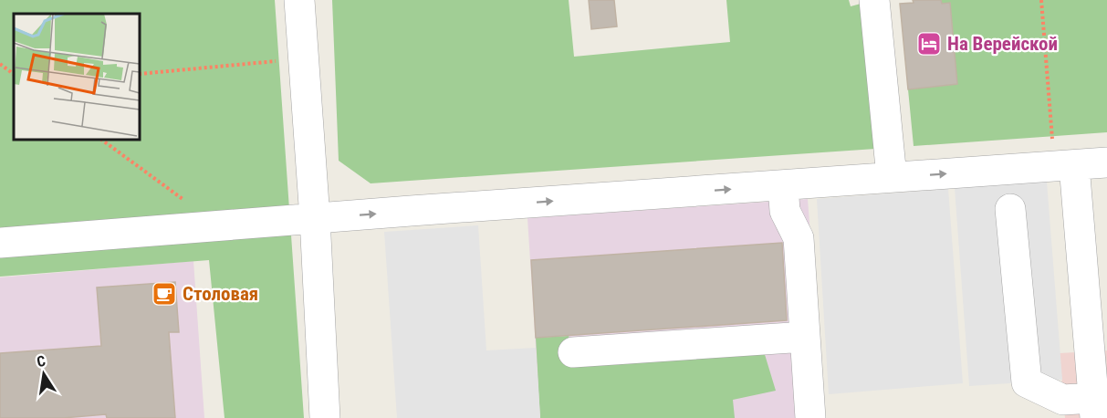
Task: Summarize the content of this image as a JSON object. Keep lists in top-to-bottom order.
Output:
{
  "places": {
    "hotel": ["На Верейской"],
    "cafe": ["Столовая"]
  },
  "north": "top"
}
